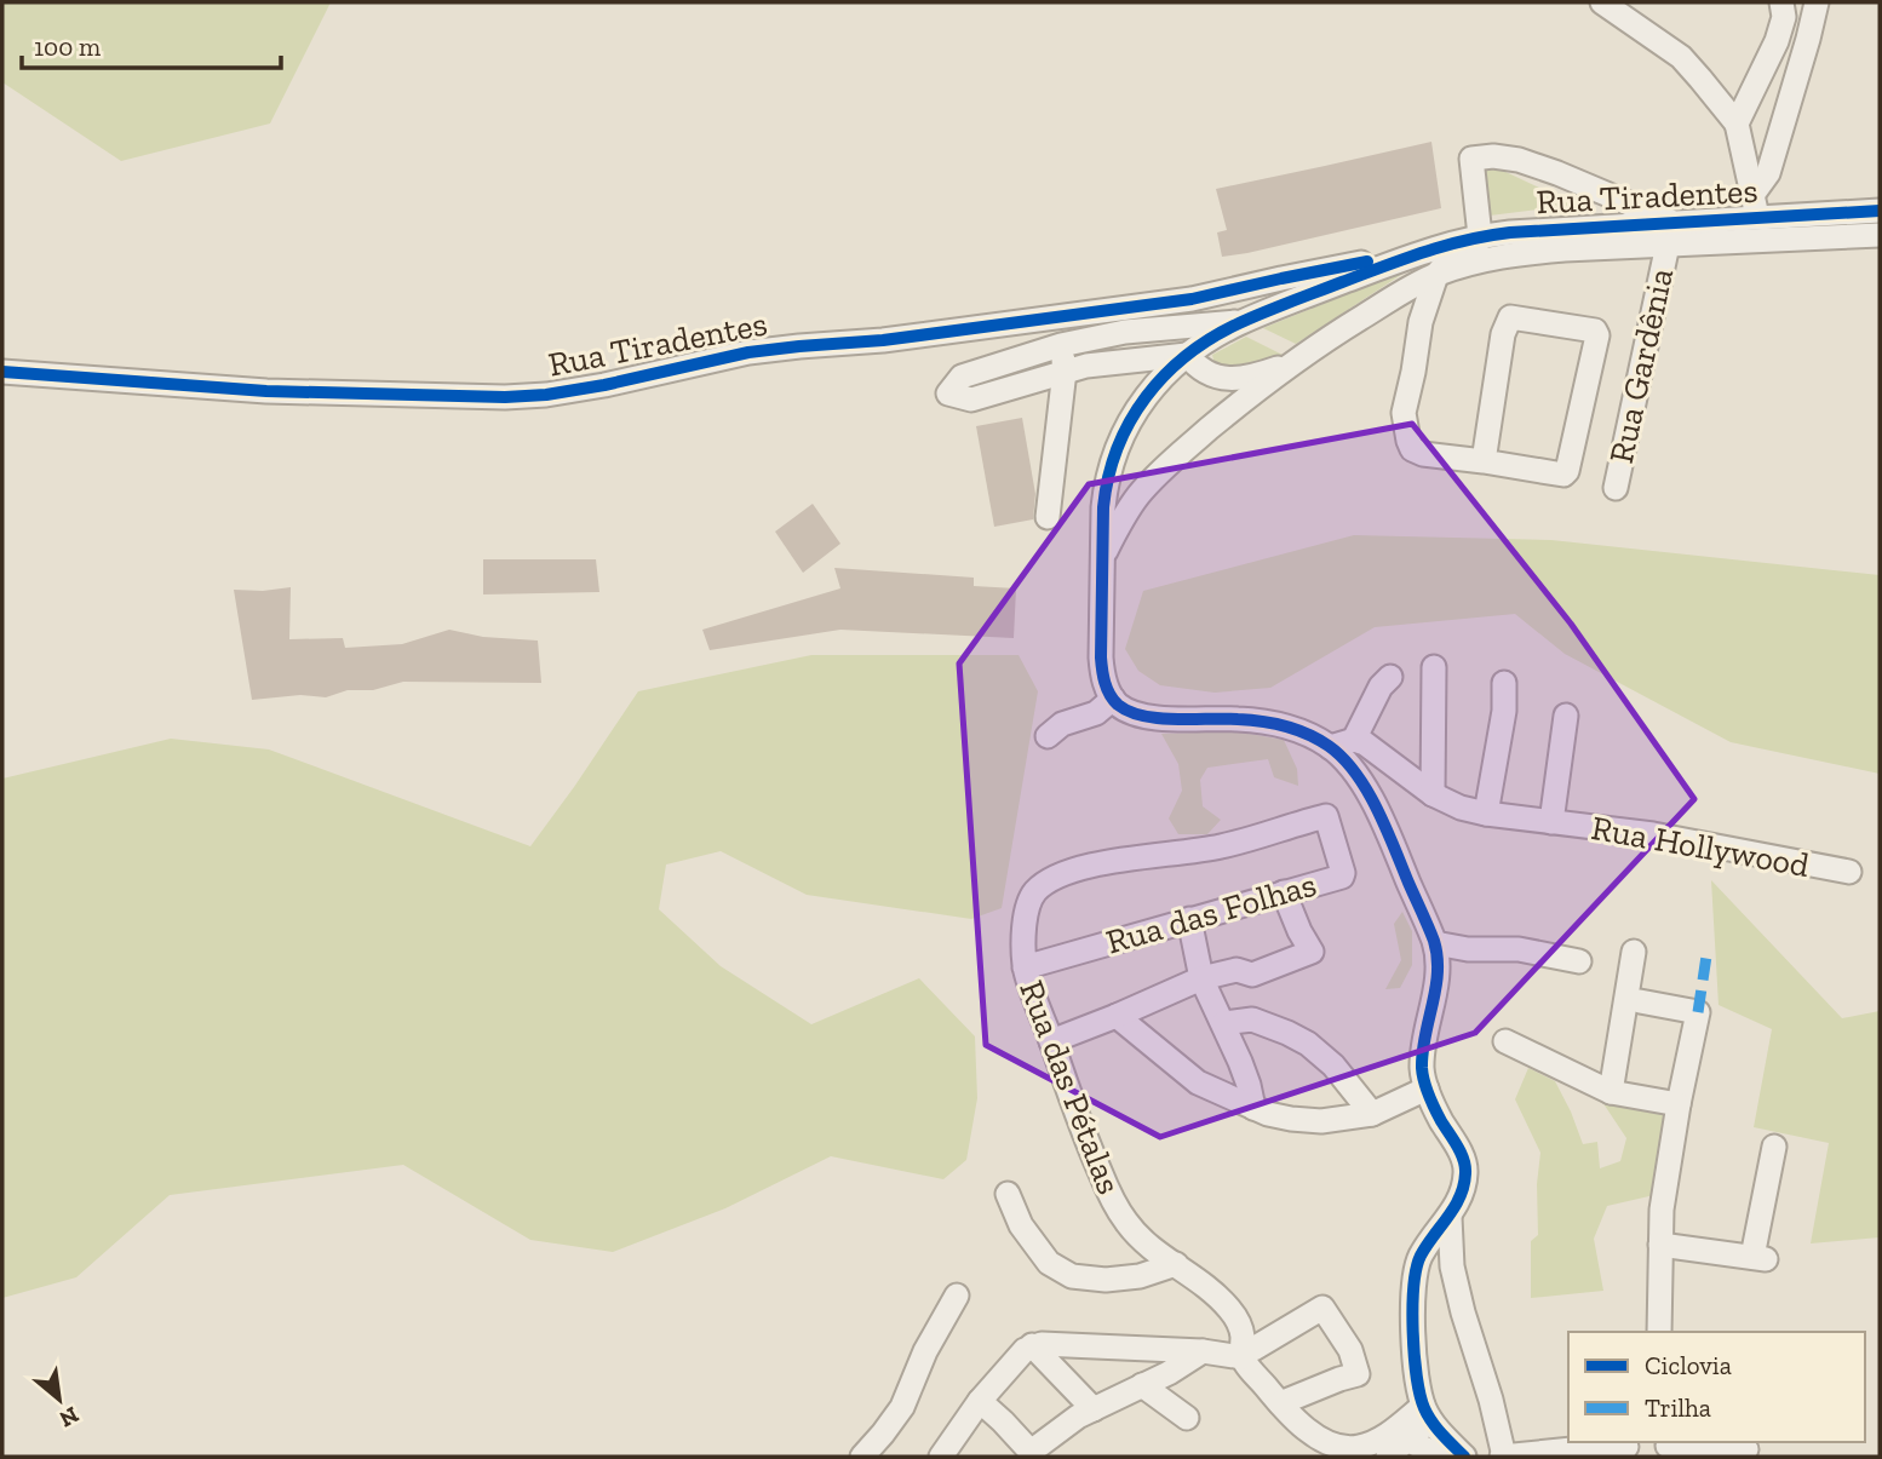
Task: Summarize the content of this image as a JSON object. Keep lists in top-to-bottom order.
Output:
{
  "streets": {
    "street": [
      "Rua Tiradentes",
      "Rua Gardênia",
      "Rua Hollywood",
      "Rua das Folhas",
      "Rua das Pétalas"
    ]
  },
  "crossings": [
    ["Rua Tiradentes", "Rua Gardênia"],
    ["Rua das Folhas", "Rua das Pétalas"]
  ],
  "legend": ["Ciclovia", "Trilha"],
  "scale_bar": "100 m",
  "north": "bottom right"
}
